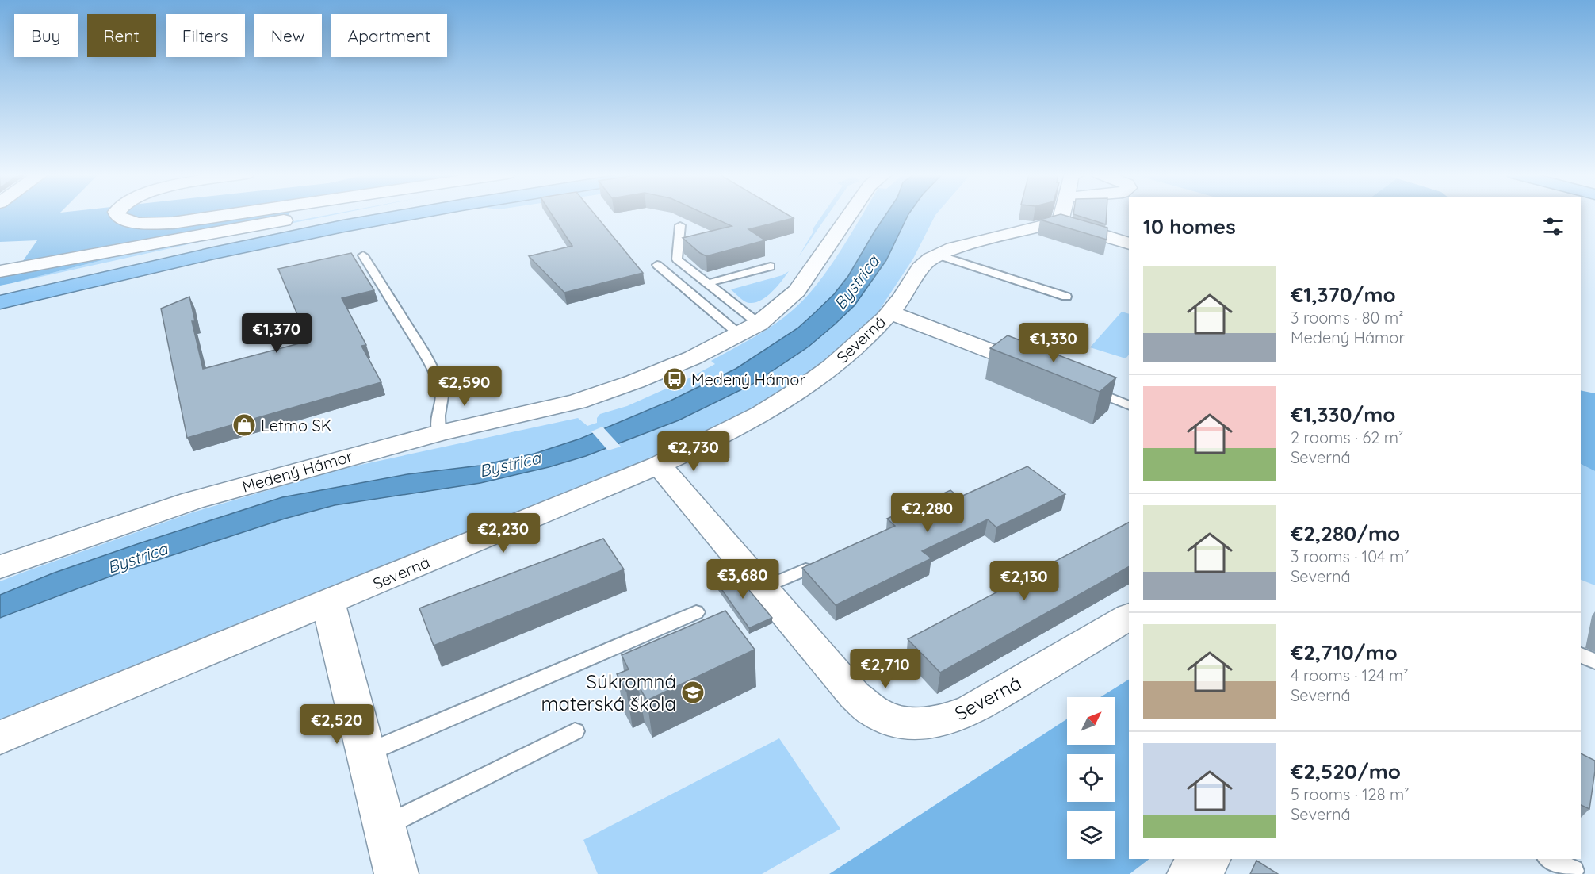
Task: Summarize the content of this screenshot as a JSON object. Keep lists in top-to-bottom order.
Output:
{
  "streets": {
    "street": ["Severná", "Medený Hámor"]
  },
  "water": ["Bystrica"],
  "places": {
    "bus stop": ["Medený Hámor"],
    "shop": ["Letmo SK"],
    "school or university": ["Súkromná materská škola"]
  },
  "north": "top right",
  "page": {
    "chip": [
      "Buy",
      "Rent",
      "Filters",
      "New",
      "Apartment"
    ],
    "heading": "10 homes",
    "list": [
      {
        "name": "€1,370/mo",
        "note": "3 rooms · 80 m² · Medený Hámor"
      },
      {
        "name": "€1,330/mo",
        "note": "2 rooms · 62 m² · Severná"
      },
      {
        "name": "€2,280/mo",
        "note": "3 rooms · 104 m² · Severná"
      },
      {
        "name": "€2,710/mo",
        "note": "4 rooms · 124 m² · Severná"
      },
      {
        "name": "€2,520/mo",
        "note": "5 rooms · 128 m² · Severná"
      }
    ],
    "price": [
      "€1,370",
      "€1,330",
      "€2,590",
      "€2,730",
      "€2,280",
      "€2,230",
      "€3,680",
      "€2,130",
      "€2,710",
      "€2,520"
    ]
  }
}
